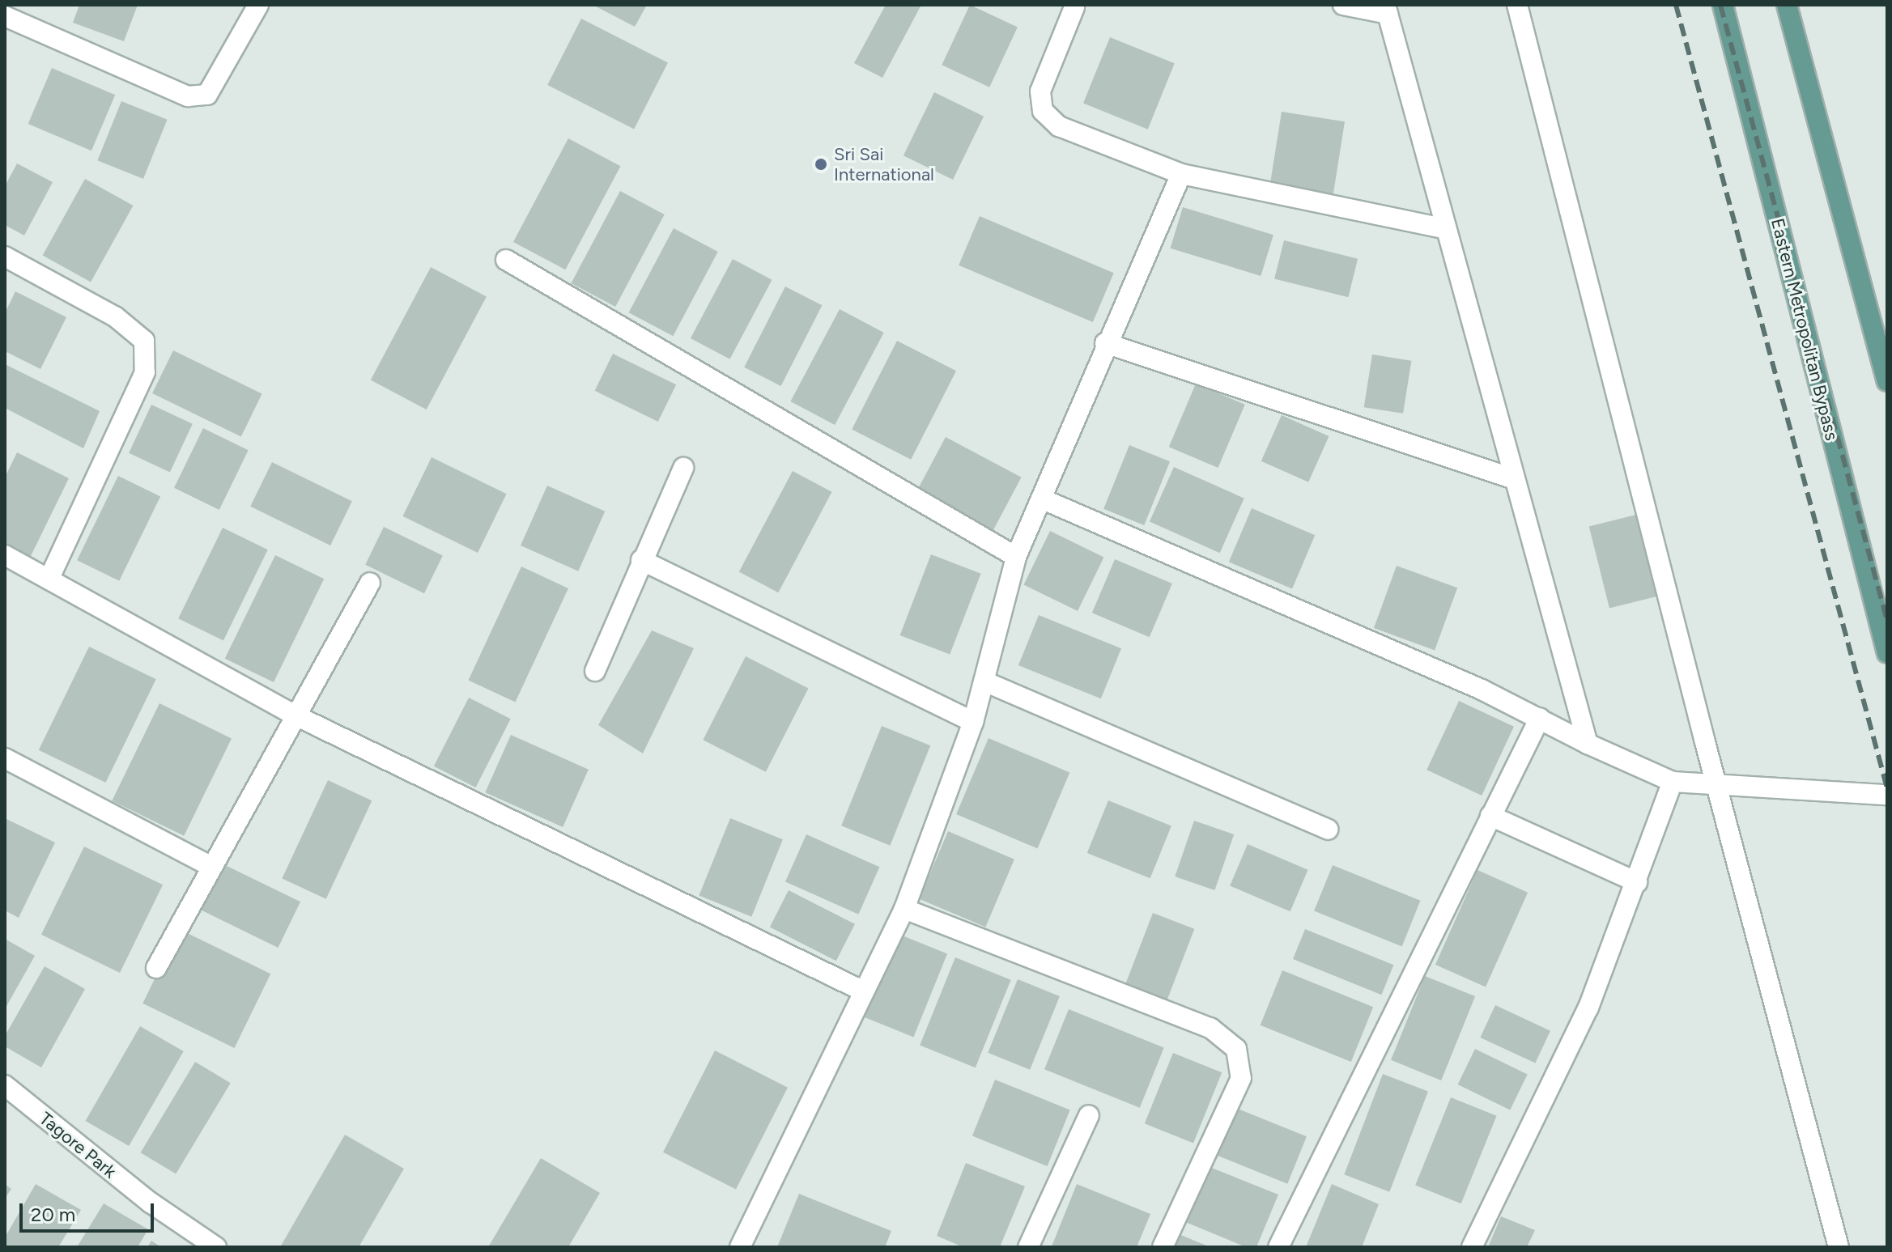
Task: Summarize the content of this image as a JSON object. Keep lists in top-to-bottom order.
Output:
{
  "streets": {
    "main road": ["Eastern Metropolitan Bypass"],
    "street": ["Tagore Park"]
  },
  "places": ["Sri Sai International"],
  "scale_bar": "20 m"
}
